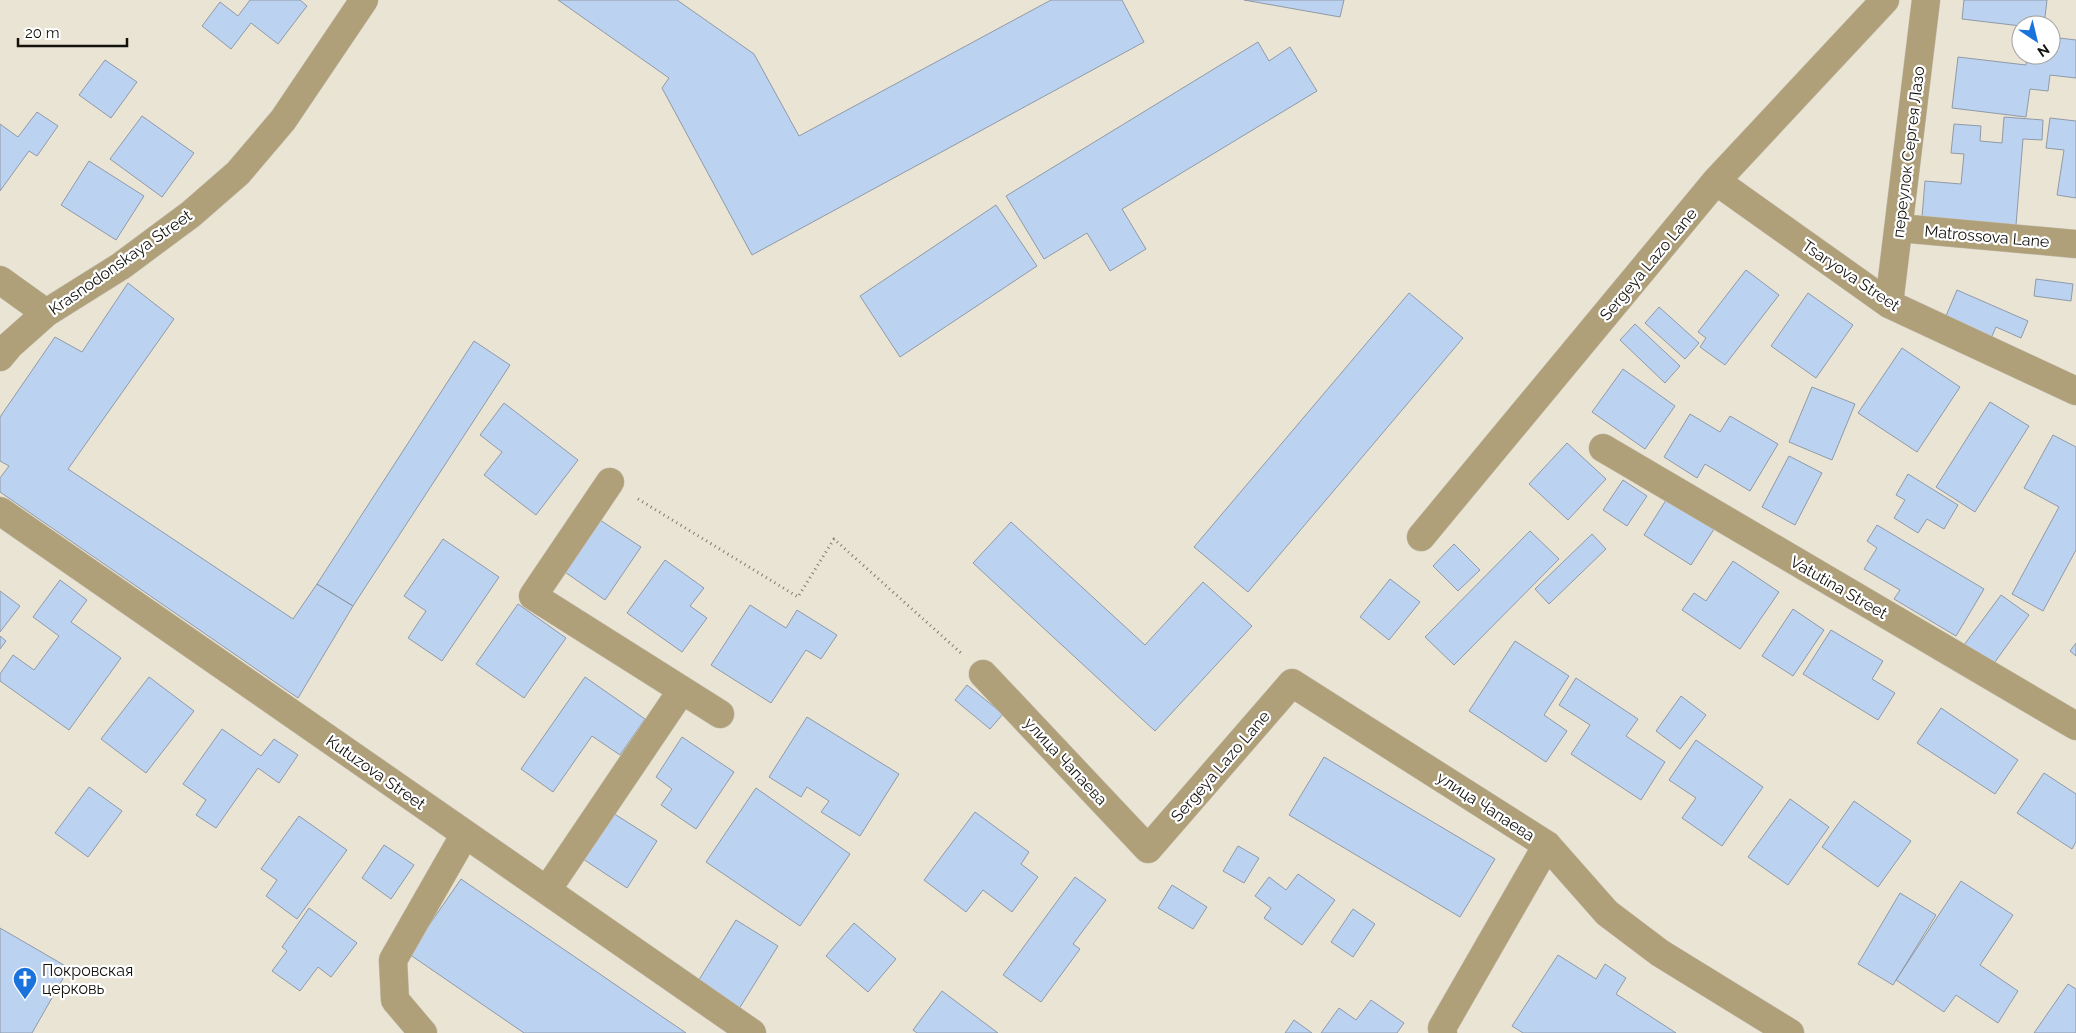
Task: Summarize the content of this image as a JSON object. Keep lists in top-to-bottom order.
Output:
{
  "streets": {
    "street": [
      "переулок Сергея Лазо",
      "Matrossova Lane",
      "Krasnodonskaya Street",
      "Sergeya Lazo Lane",
      "Tsaryova Street",
      "Vatutina Street",
      "улица Чапаева",
      "Kutuzova Street"
    ]
  },
  "crossings": [
    ["переулок Сергея Лазо", "Matrossova Lane"],
    ["переулок Сергея Лазо", "Tsaryova Street"],
    ["Sergeya Lazo Lane", "Tsaryova Street"],
    ["Sergeya Lazo Lane", "улица Чапаева"]
  ],
  "places": {
    "church": ["Покровская церковь"]
  },
  "scale_bar": "20 m",
  "north": "bottom right"
}
